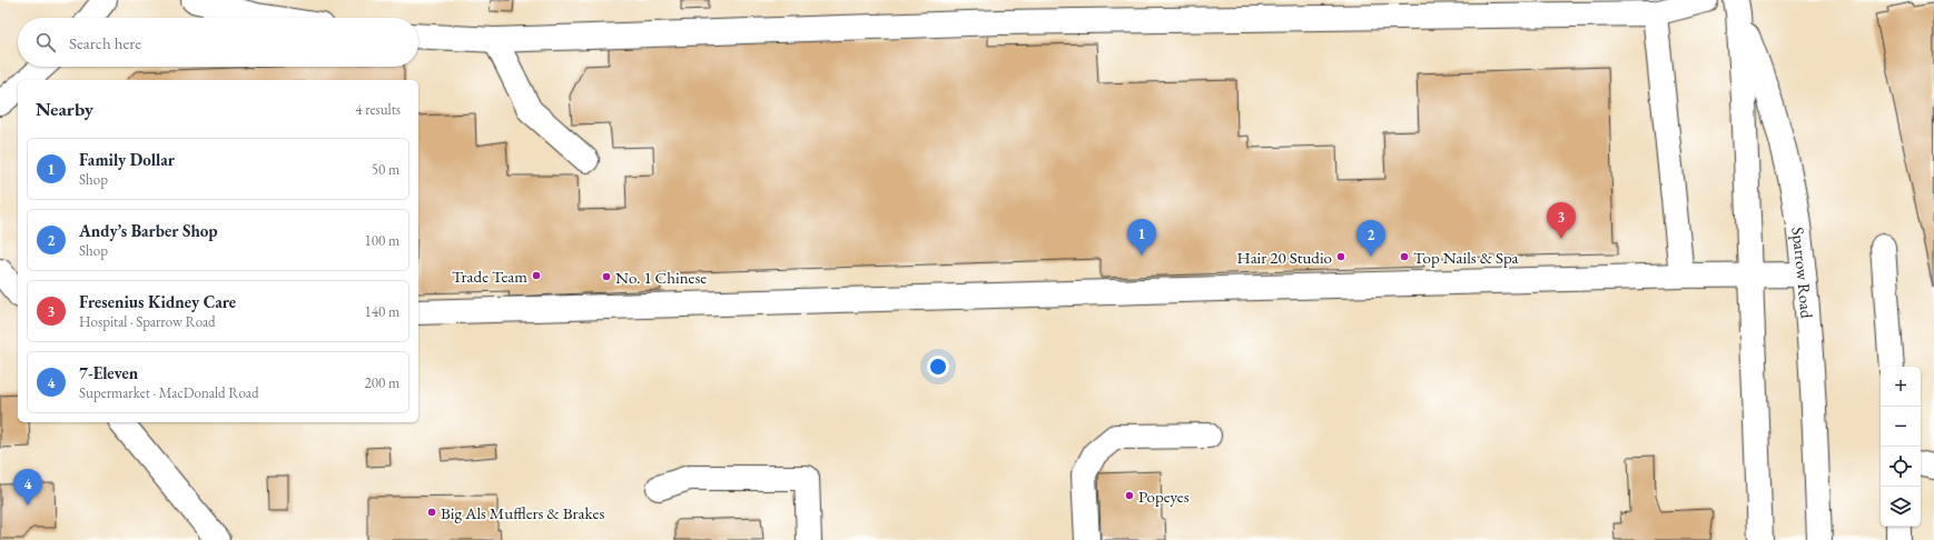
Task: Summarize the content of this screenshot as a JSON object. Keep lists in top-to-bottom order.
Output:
{
  "streets": {
    "street": ["Sparrow Road"]
  },
  "places": [
    "Hair 20 Studio",
    "Top Nails & Spa",
    "Trade Team",
    "No. 1 Chinese",
    "Popeyes",
    "Big Als Mufflers & Brakes"
  ],
  "page": {
    "search": "Search here",
    "heading": ["Nearby", "4 results"],
    "list": [
      {
        "mark": "1",
        "name": "Family Dollar",
        "note": "Shop",
        "value": "50 m"
      },
      {
        "mark": "2",
        "name": "Andy’s Barber Shop",
        "note": "Shop",
        "value": "100 m"
      },
      {
        "mark": "3",
        "name": "Fresenius Kidney Care",
        "note": "Hospital · Sparrow Road",
        "value": "140 m"
      },
      {
        "mark": "4",
        "name": "7-Eleven",
        "note": "Supermarket · MacDonald Road",
        "value": "200 m"
      }
    ],
    "pins": [
      "3",
      "1",
      "2",
      "4"
    ],
    "map_buttons": ["+", "−"]
  }
}
